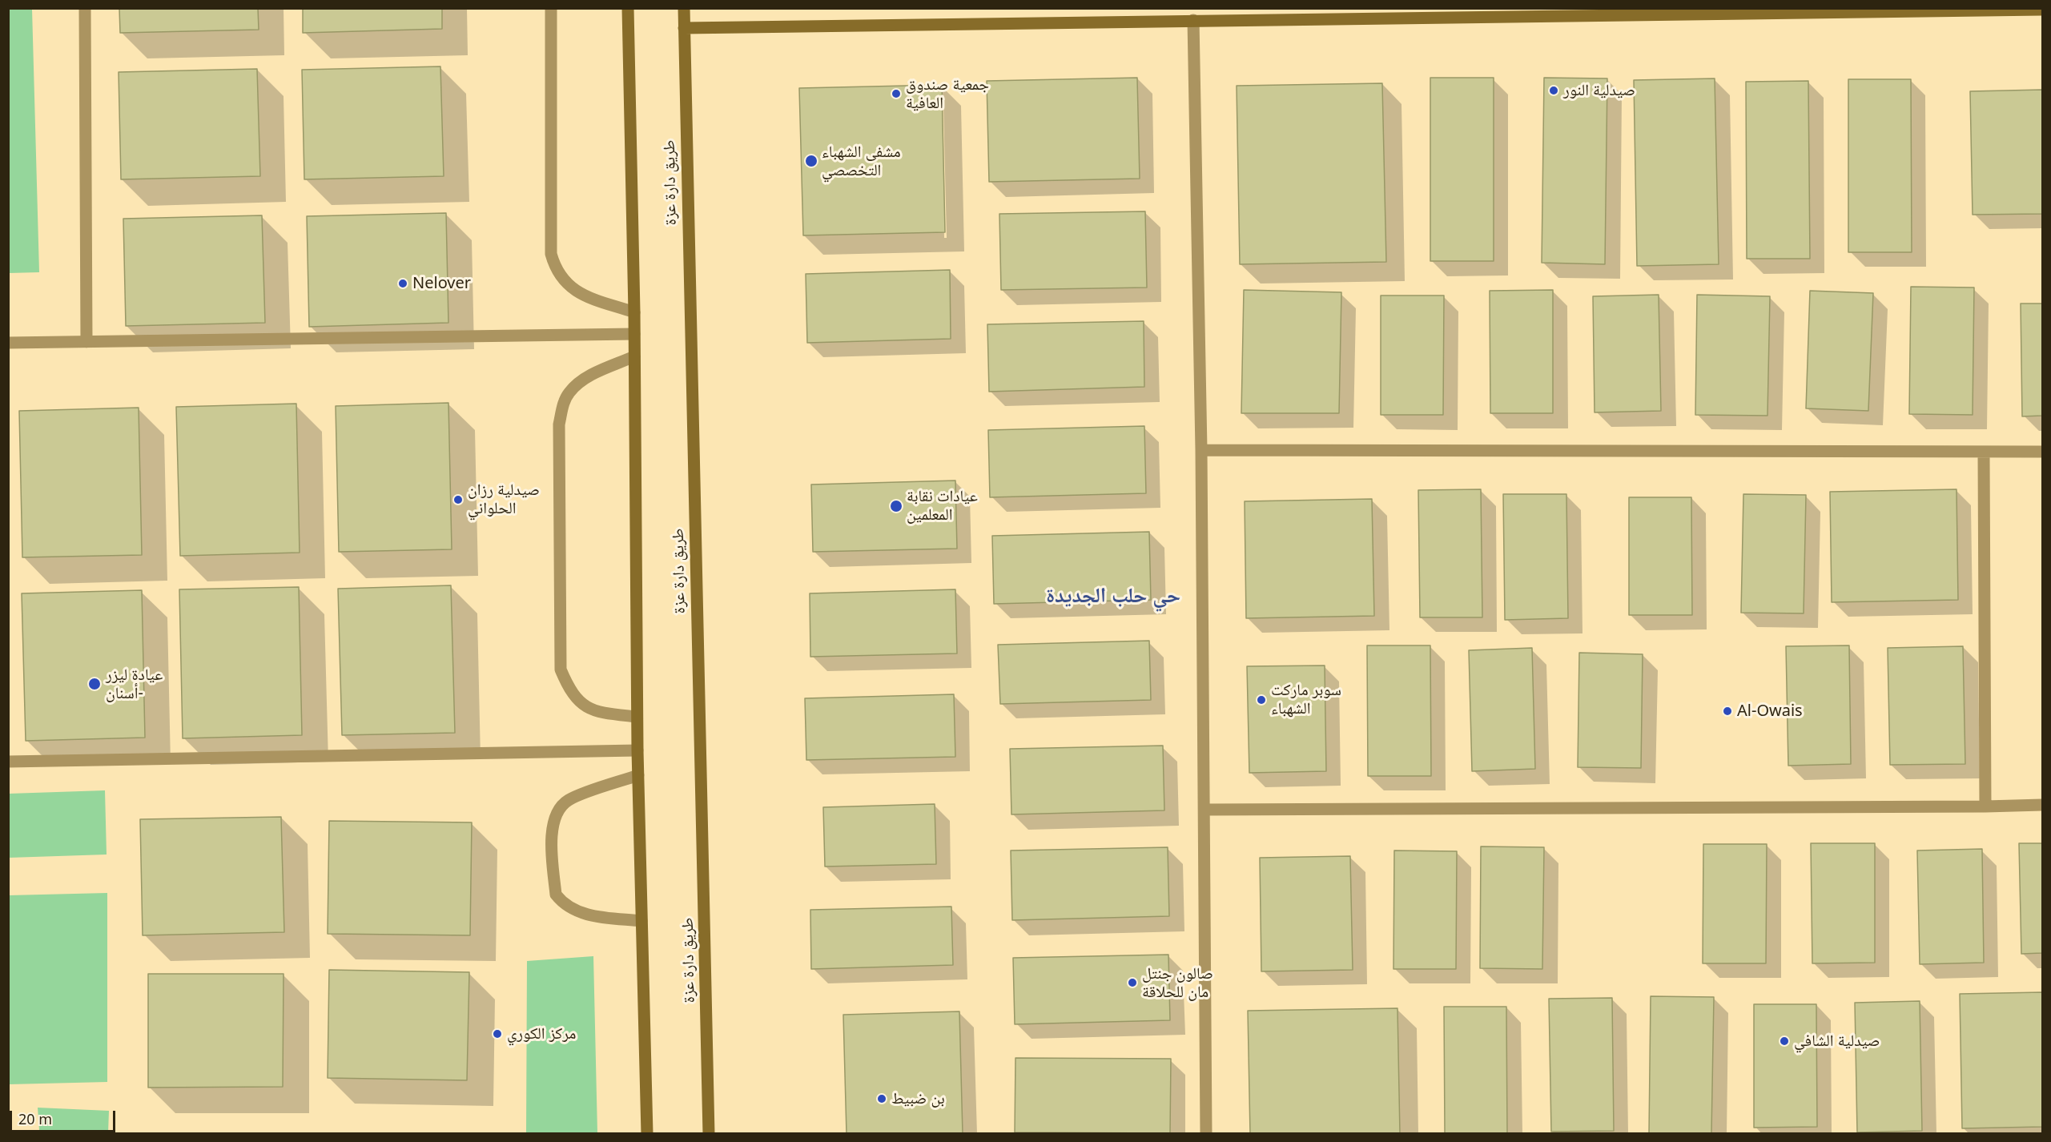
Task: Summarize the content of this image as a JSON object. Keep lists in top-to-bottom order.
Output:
{
  "streets": {
    "main road": ["طريق دارة عزة"]
  },
  "districts": ["حي حلب الجديدة"],
  "places": [
    "صيدلية النور",
    "جمعية صندوق العافية",
    "مشفى الشهباء التخصصي",
    "Nelover",
    "صيدلية رزان الحلواني",
    "عيادات نقابة المعلمين",
    "عيادة ليزر أسنان-",
    "سوبر ماركت الشهباء",
    "Al-Owais",
    "صالون جنتل مان للحلاقة",
    "مركز الكوري",
    "صيدلية الشافي",
    "بن ضبيط"
  ],
  "scale_bar": "20 m"
}
